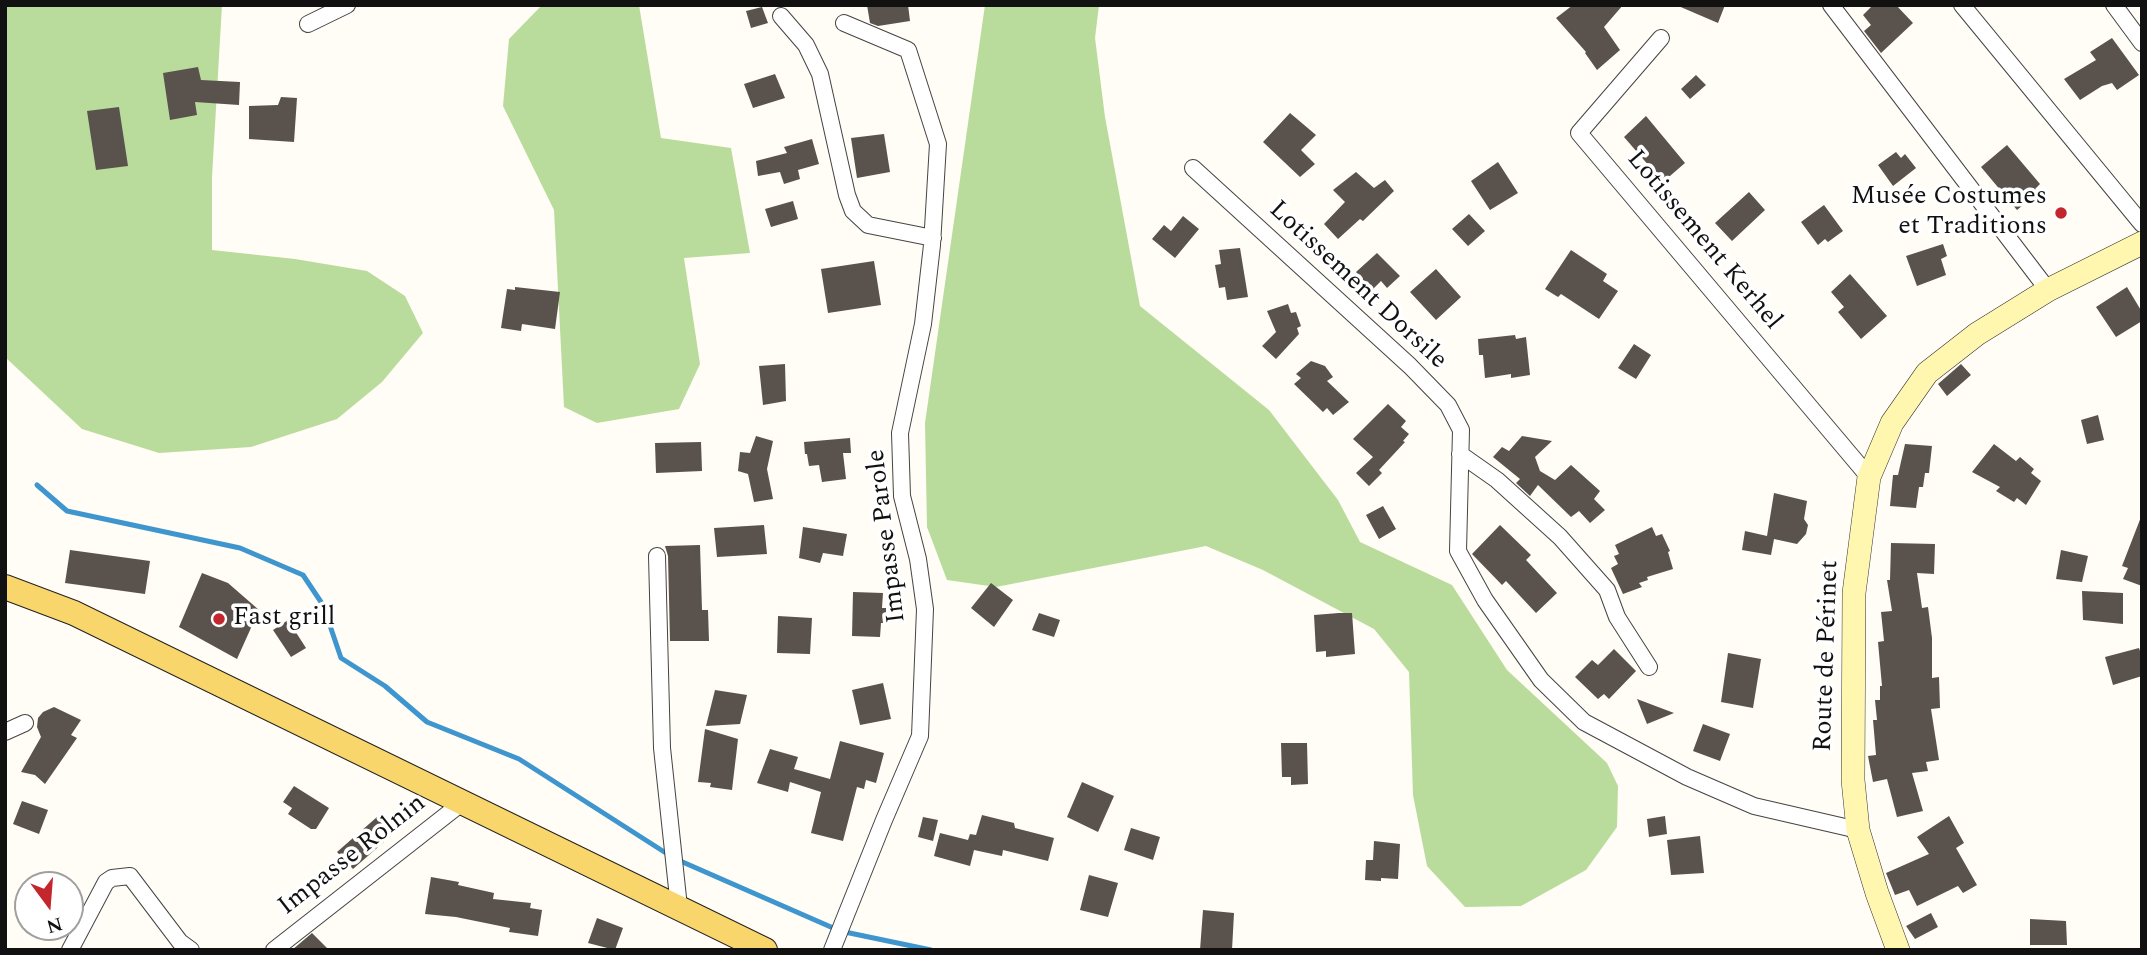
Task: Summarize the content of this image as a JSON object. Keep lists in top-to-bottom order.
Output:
{
  "streets": {
    "main road": ["Route de Périnet"],
    "street": [
      "Lotissement Kerhel",
      "Lotissement Dorsile",
      "Impasse Parole",
      "Impasse Rolnin"
    ]
  },
  "crossings": [
    ["Lotissement Kerhel", "Route de Périnet"],
    ["Lotissement Dorsile", "Route de Périnet"]
  ],
  "places": ["Musée Costumes et Traditions", "Fast grill"],
  "north": "bottom"
}
